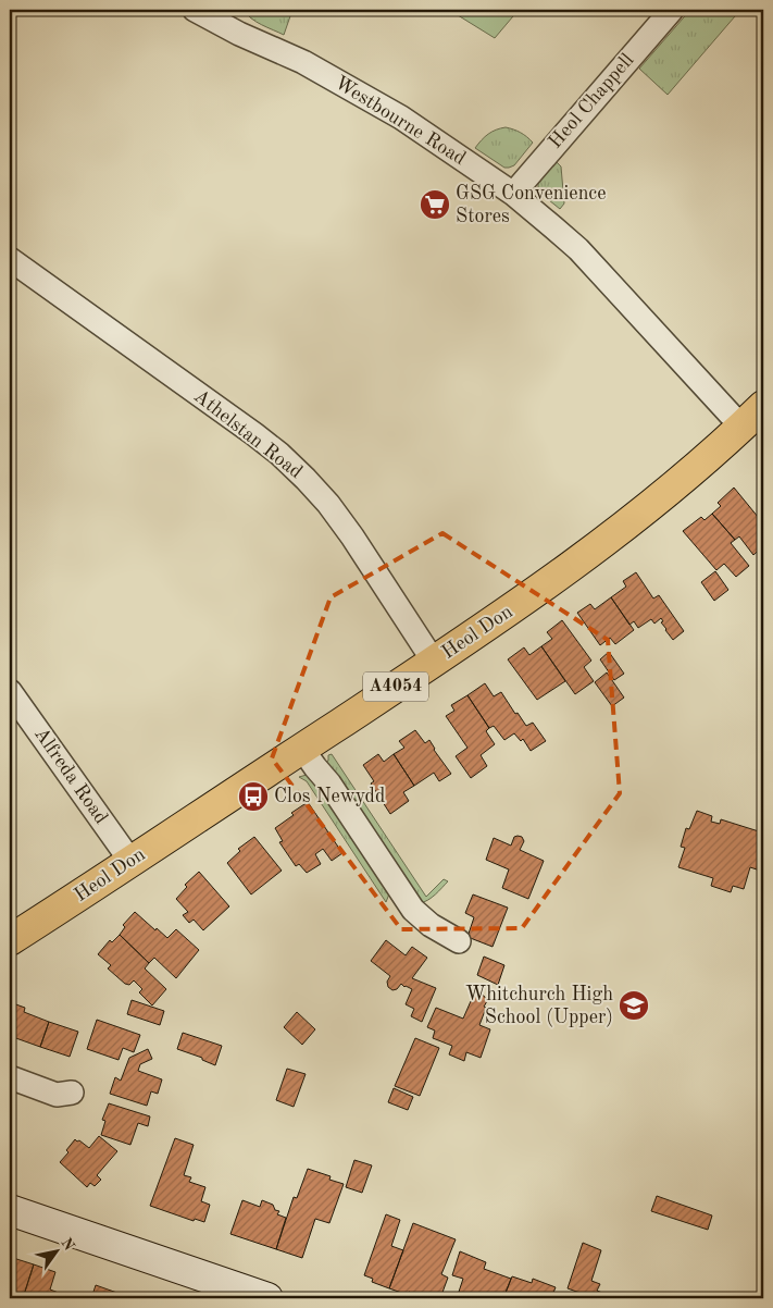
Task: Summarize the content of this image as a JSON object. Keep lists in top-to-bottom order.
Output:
{
  "streets": {
    "main road": ["Heol Don", "A4054"],
    "street": [
      "Heol Chappell",
      "Westbourne Road",
      "Athelstan Road",
      "Alfreda Road"
    ]
  },
  "crossings": [
    ["Heol Chappell", "Westbourne Road"],
    ["Westbourne Road", "Heol Don"],
    ["Athelstan Road", "Heol Don"],
    ["Heol Don", "Alfreda Road"]
  ],
  "places": {
    "supermarket": ["GSG Convenience Stores"],
    "bus stop": ["Clos Newydd"],
    "school or university": ["Whitchurch High School (Upper)"]
  },
  "north": "top right"
}
